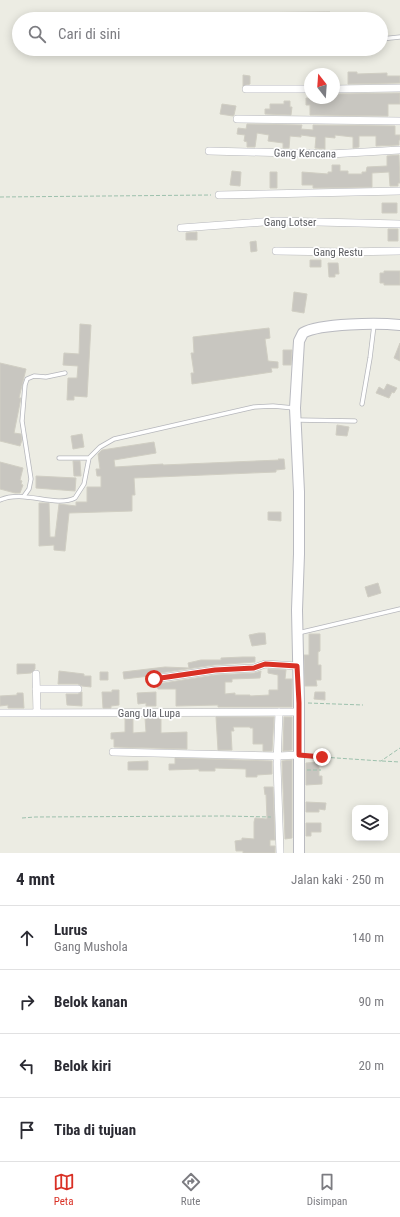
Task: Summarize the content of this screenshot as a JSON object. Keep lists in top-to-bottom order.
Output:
{
  "streets": {
    "street": [
      "Gang Kencana",
      "Gang Lotser",
      "Gang Restu",
      "Gang Ula Lupa"
    ]
  },
  "north": "top",
  "page": {
    "search": "Cari di sini",
    "heading": ["4 mnt", "Jalan kaki · 250 m"],
    "list": [
      ["Lurus", "Gang Mushola", "140 m"],
      ["Belok kanan", "90 m"],
      ["Belok kiri", "20 m"],
      "Tiba di tujuan"
    ],
    "nav": ["Peta", "Rute", "Disimpan"]
  }
}
